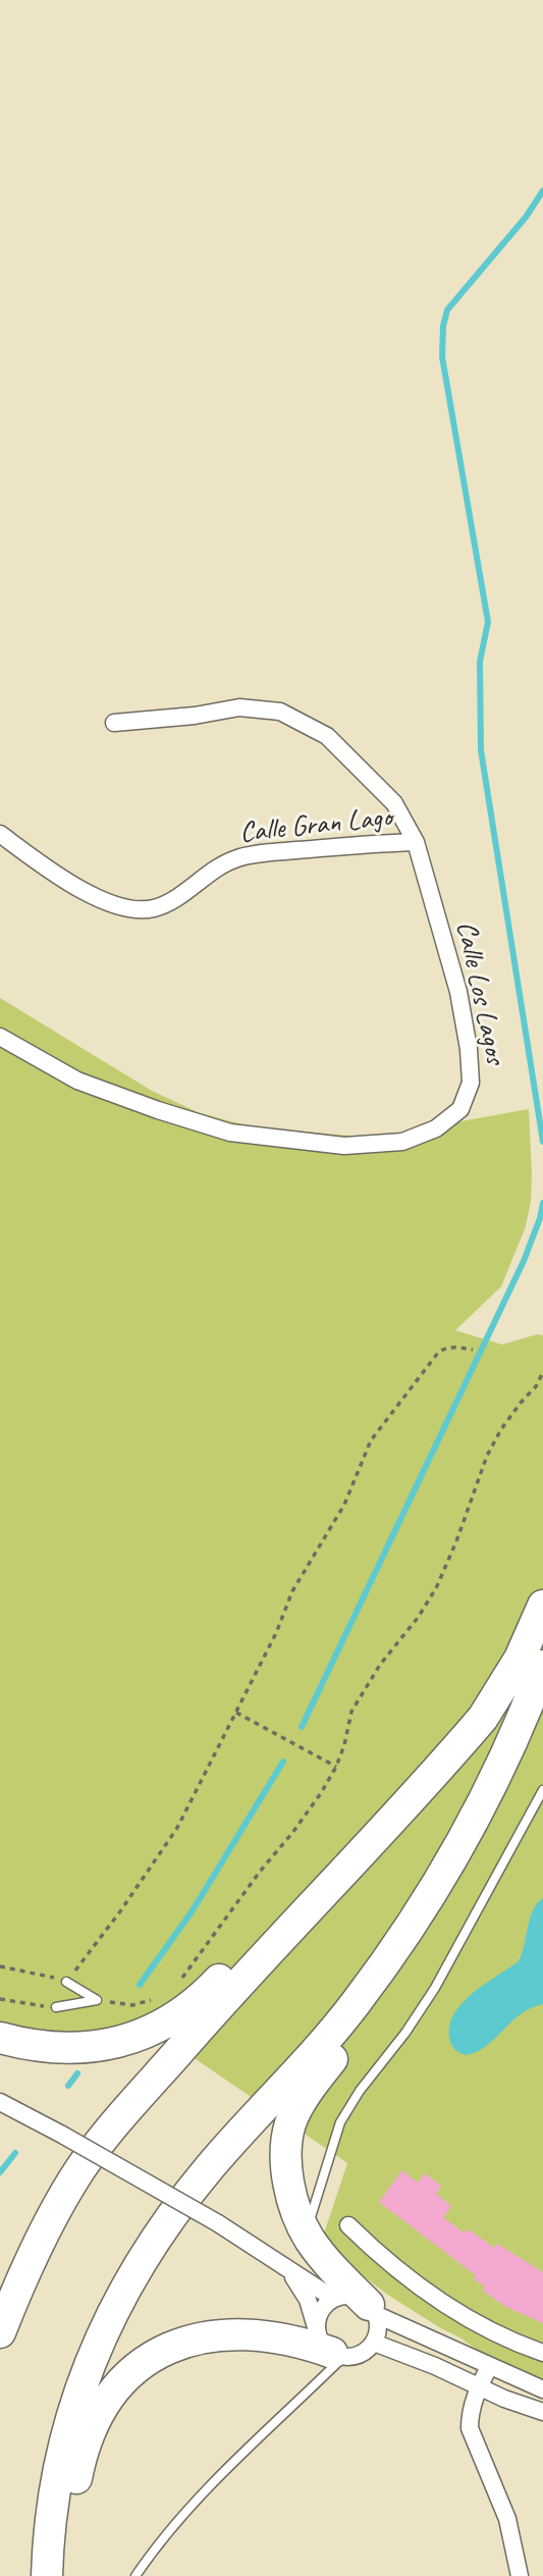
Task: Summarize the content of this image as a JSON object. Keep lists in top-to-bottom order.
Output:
{
  "streets": {
    "street": ["Calle Gran Lago", "Calle Los Lagos"]
  },
  "crossings": [
    ["Calle Gran Lago", "Calle Los Lagos"]
  ]
}
